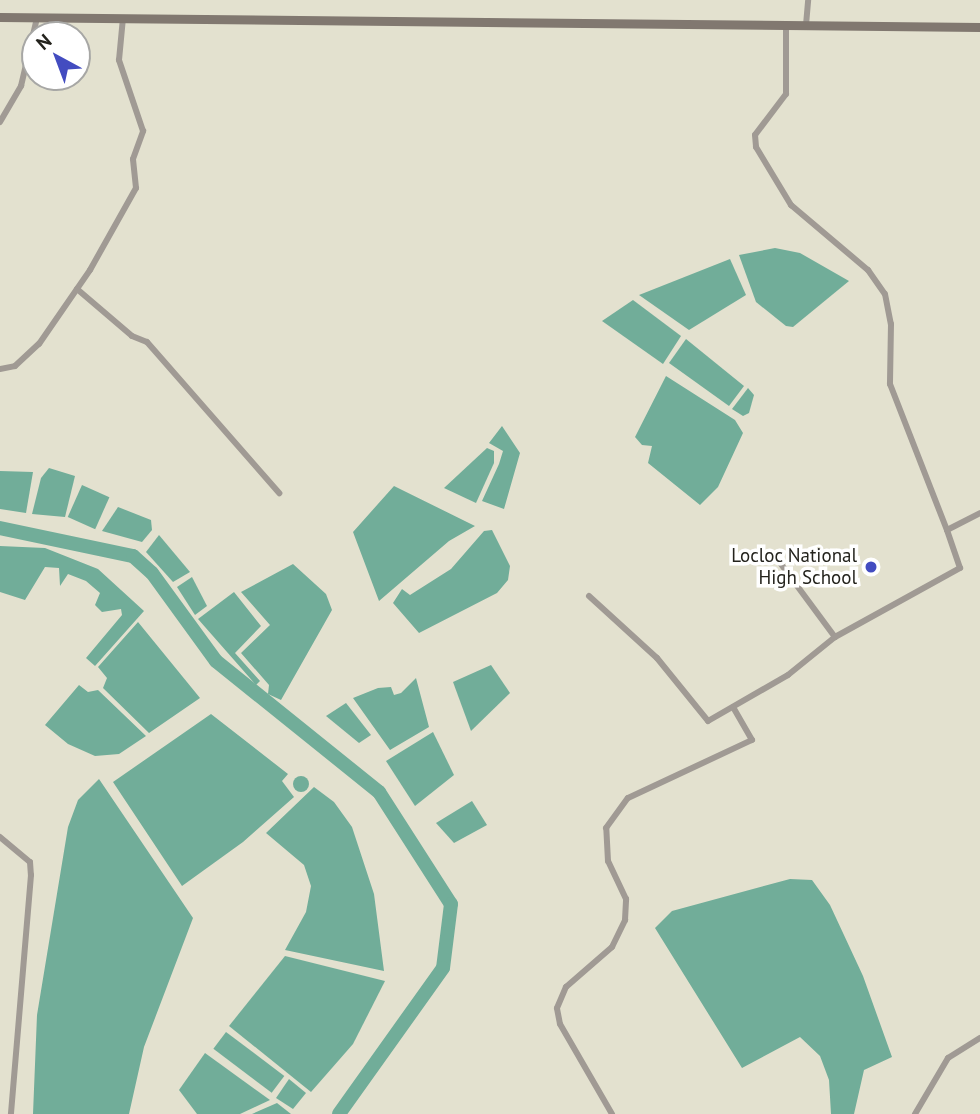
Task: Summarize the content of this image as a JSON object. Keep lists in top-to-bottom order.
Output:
{
  "places": ["Locloc National High School"],
  "north": "top left"
}
